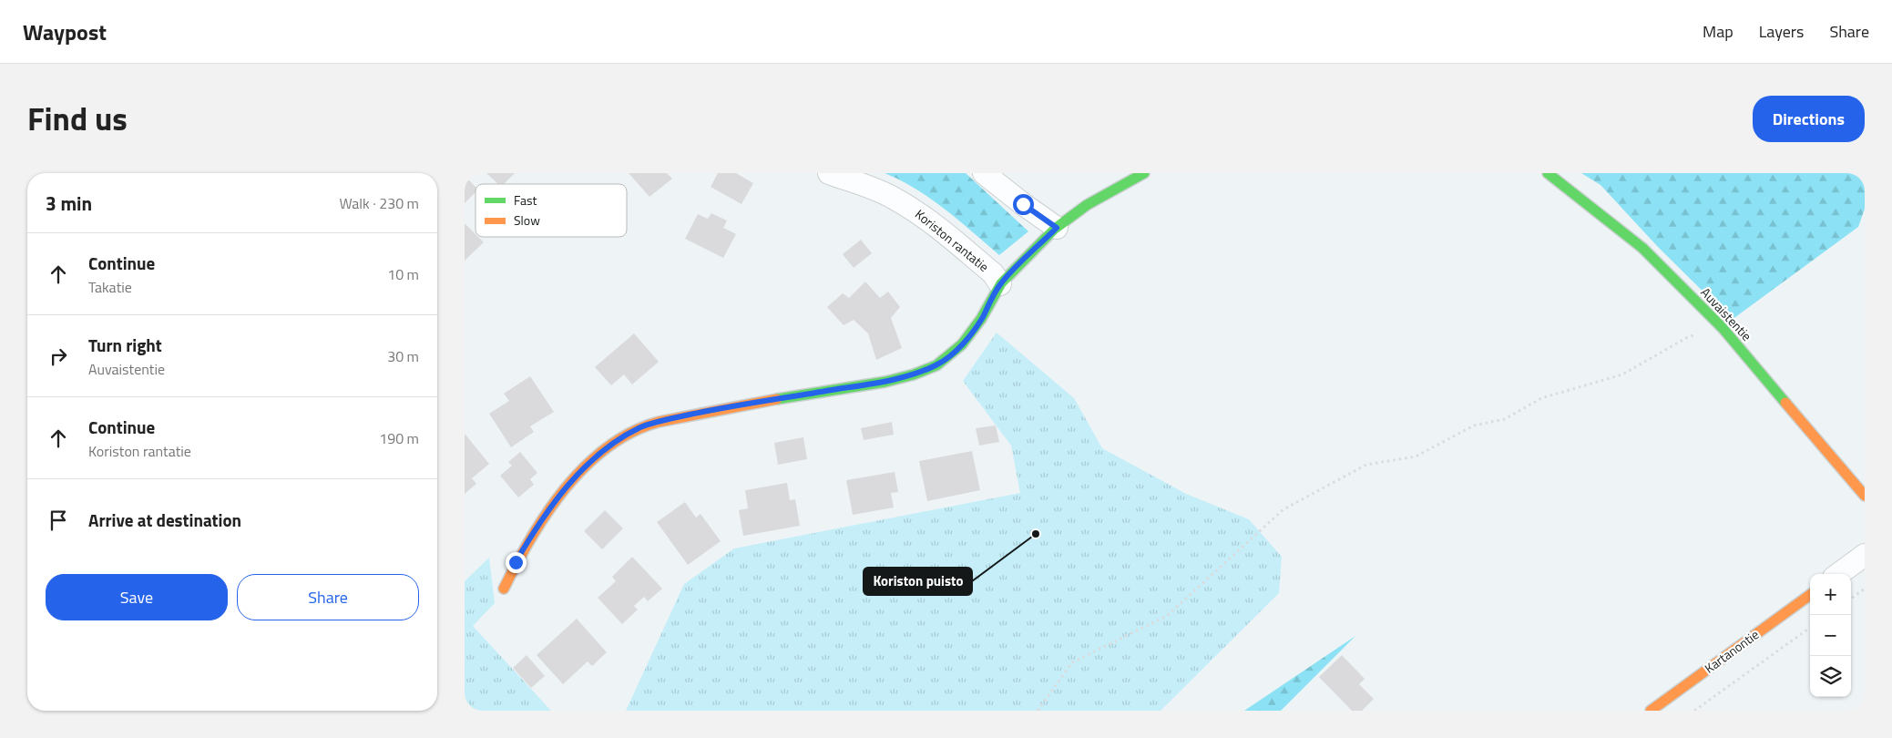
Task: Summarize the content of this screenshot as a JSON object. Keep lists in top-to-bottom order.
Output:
{
  "streets": {
    "street": ["Koriston rantatie", "Auvaistentie", "Kartanontie"]
  },
  "places": ["Koriston puisto"],
  "legend": ["Fast", "Slow"],
  "page": {
    "header": "Waypost",
    "nav": ["Map", "Layers", "Share"],
    "title": "Find us",
    "buttons": [
      "Directions",
      ["Save", "Share"]
    ],
    "heading": ["3 min", "Walk · 230 m"],
    "list": [
      ["Continue", "Takatie", "10 m"],
      ["Turn right", "Auvaistentie", "30 m"],
      ["Continue", "Koriston rantatie", "190 m"],
      "Arrive at destination"
    ],
    "map_buttons": ["+", "−"]
  }
}
